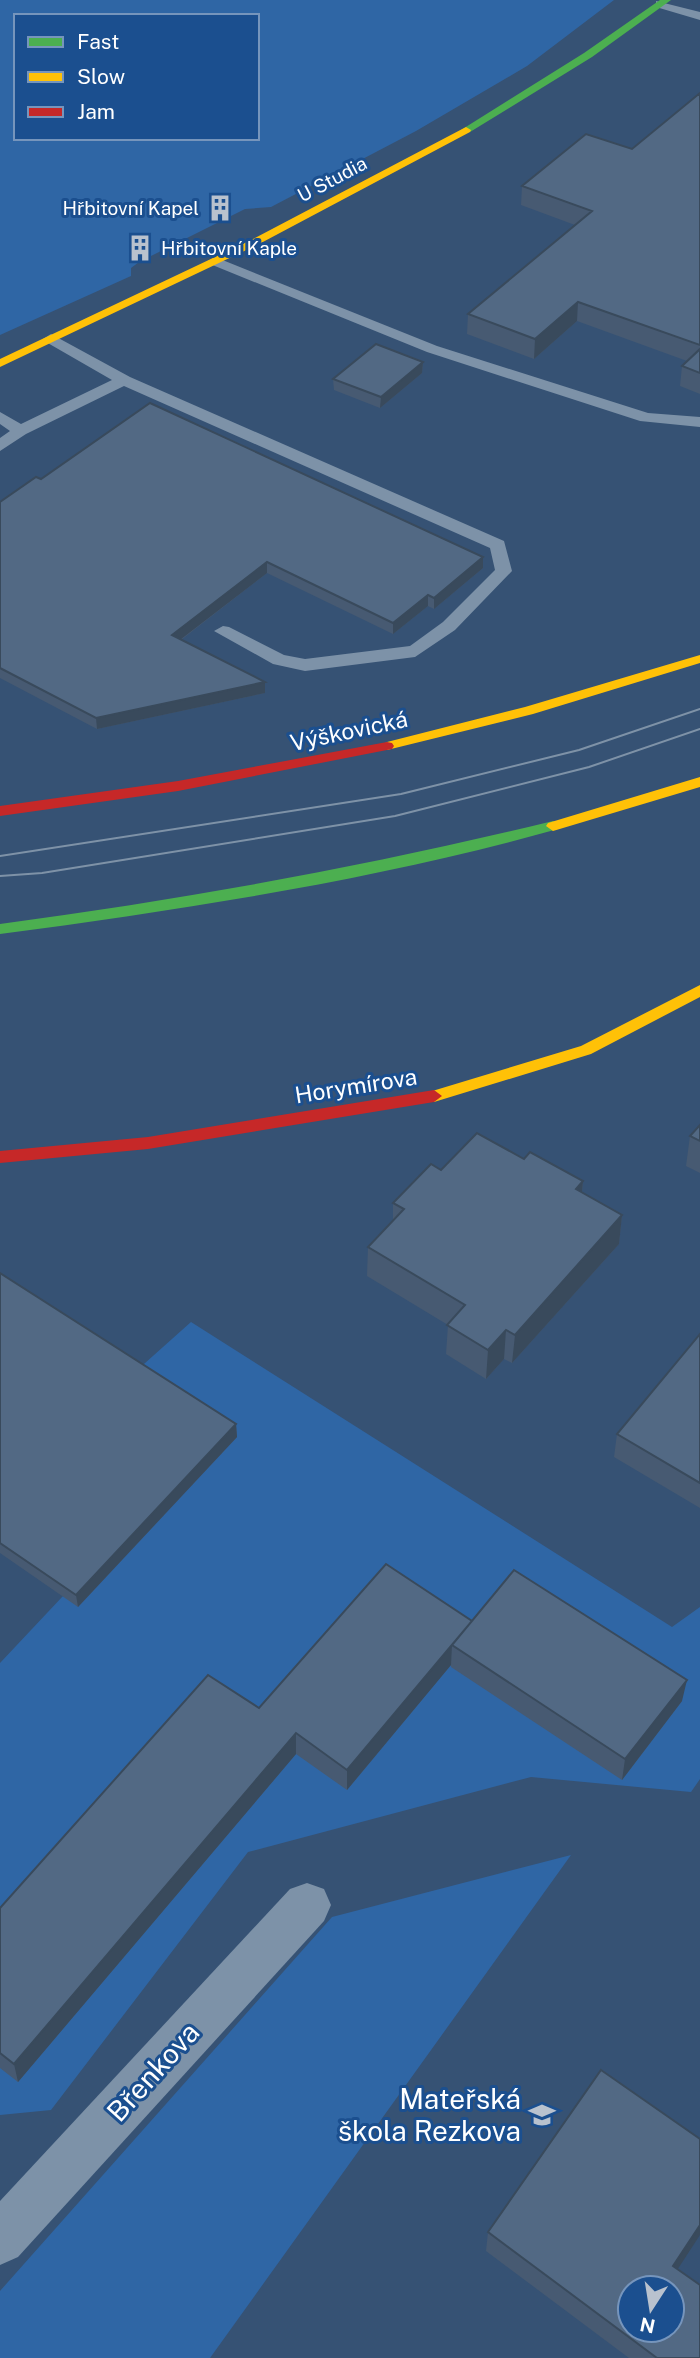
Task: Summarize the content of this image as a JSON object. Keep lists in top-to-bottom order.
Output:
{
  "streets": {
    "street": [
      "U Studia",
      "Výškovická",
      "Horymírova",
      "Břenkova"
    ]
  },
  "places": {
    "building": ["Hřbitovní Kapel", "Hřbitovní Kaple"],
    "school or university": ["Mateřská škola Rezkova"]
  },
  "legend": ["Fast", "Slow", "Jam"],
  "north": "bottom"
}
